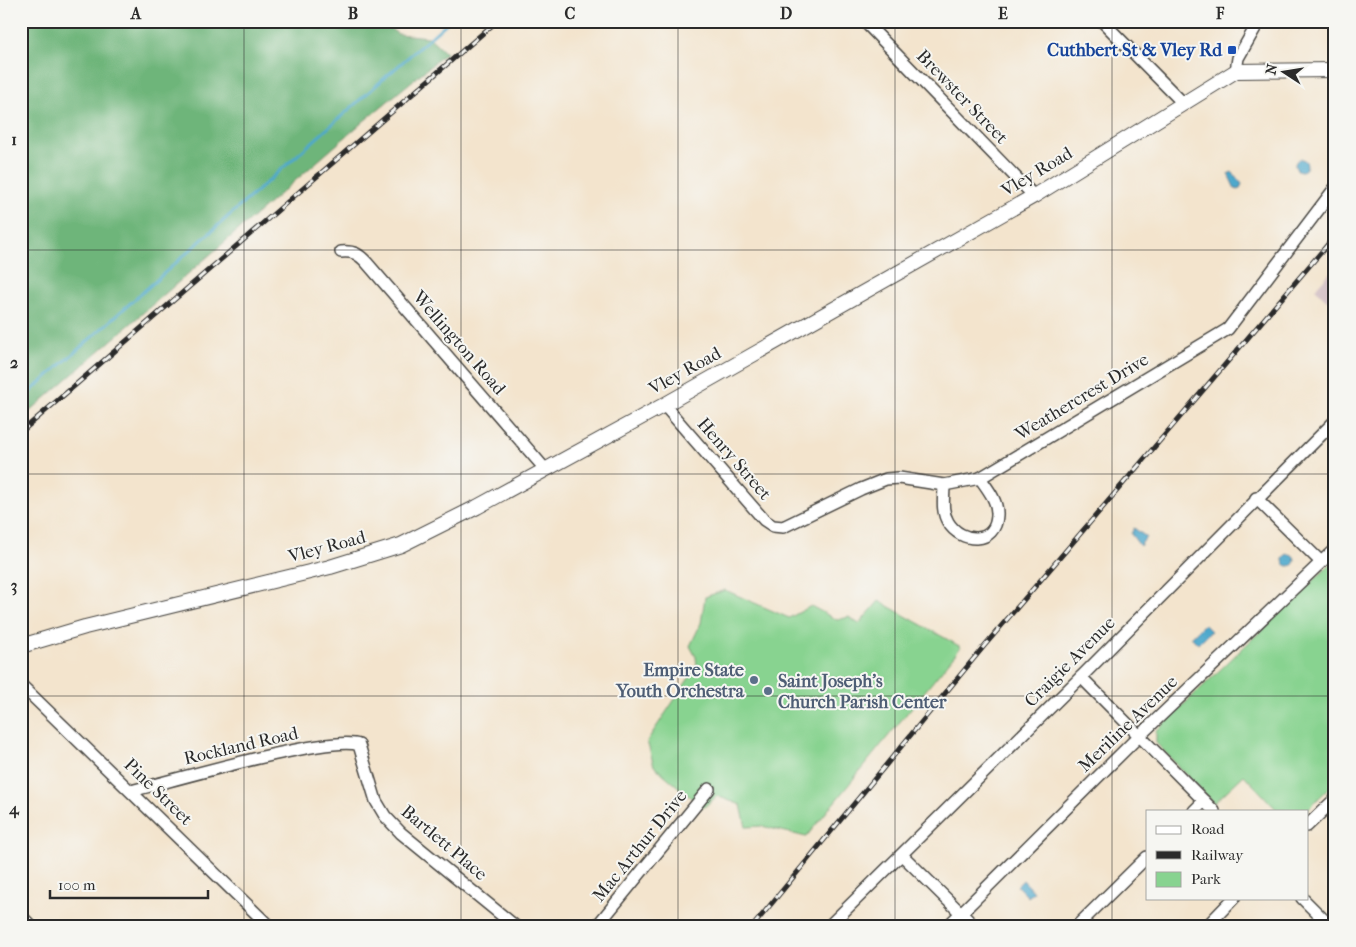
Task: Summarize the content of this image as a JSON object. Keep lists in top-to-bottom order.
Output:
{
  "streets": {
    "street": [
      "Brewster Street",
      "Vley Road",
      "Wellington Road",
      "Weathercrest Drive",
      "Henry Street",
      "Craigie Avenue",
      "Meriline Avenue",
      "Rockland Road",
      "Pine Street",
      "Bartlett Place",
      "Mac Arthur Drive"
    ]
  },
  "crossings": [
    ["Brewster Street", "Vley Road"],
    ["Vley Road", "Wellington Road"],
    ["Vley Road", "Henry Street"],
    ["Weathercrest Drive", "Henry Street"],
    ["Rockland Road", "Pine Street"],
    ["Rockland Road", "Bartlett Place"]
  ],
  "places": {
    "transit": ["Cuthbert St & Vley Rd"],
    "other": ["Empire State Youth Orchestra", "Saint Joseph's Church Parish Center"]
  },
  "legend": ["Road", "Railway", "Park"],
  "scale_bar": "100 m",
  "north": "left",
  "grid": {
    "columns": [
      "A",
      "B",
      "C",
      "D",
      "E",
      "F"
    ],
    "rows": [
      "1",
      "2",
      "3",
      "4"
    ]
  }
}
